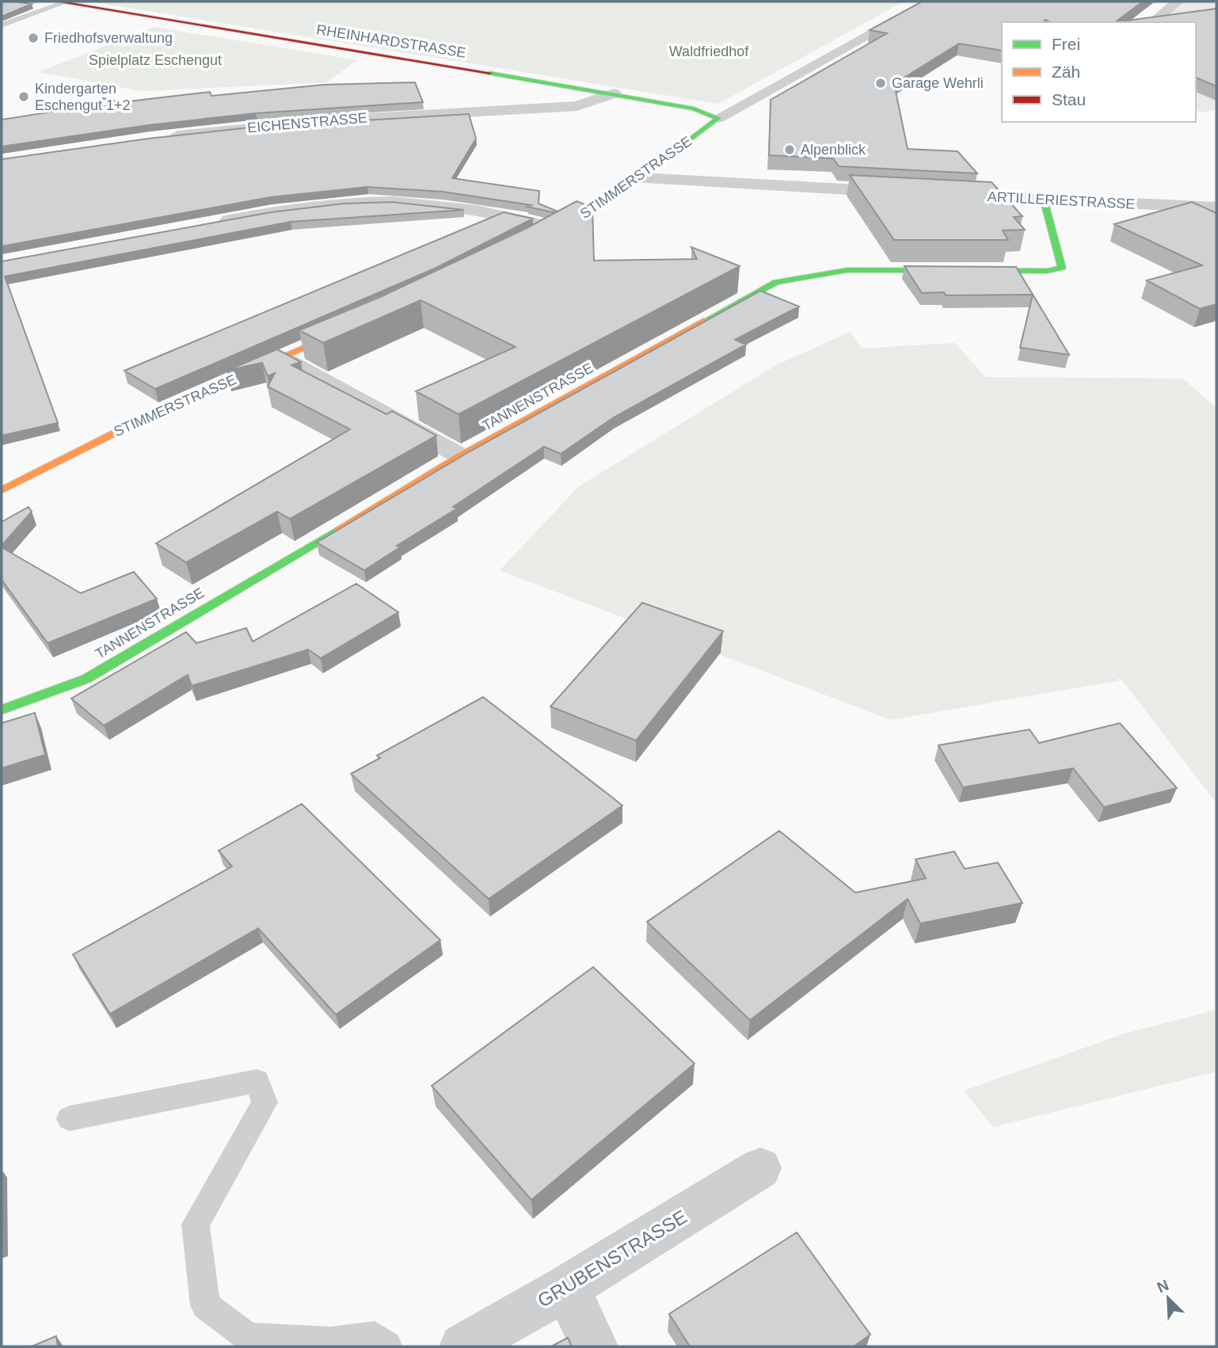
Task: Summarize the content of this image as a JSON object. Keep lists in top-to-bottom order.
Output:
{
  "streets": {
    "street": [
      "RHEINHARDSTRASSE",
      "EICHENSTRASSE",
      "STIMMERSTRASSE",
      "ARTILLERIESTRASSE",
      "TANNENSTRASSE",
      "GRUBENSTRASSE"
    ]
  },
  "crossings": [
    ["RHEINHARDSTRASSE", "EICHENSTRASSE"],
    ["RHEINHARDSTRASSE", "STIMMERSTRASSE"],
    ["ARTILLERIESTRASSE", "TANNENSTRASSE"]
  ],
  "parks": ["Waldfriedhof", "Spielplatz Eschengut"],
  "places": [
    "Friedhofsverwaltung",
    "Garage Wehrli",
    "Kindergarten Eschengut 1+2",
    "Alpenblick"
  ],
  "legend": ["Frei", "Zäh", "Stau"],
  "north": "top left"
}
